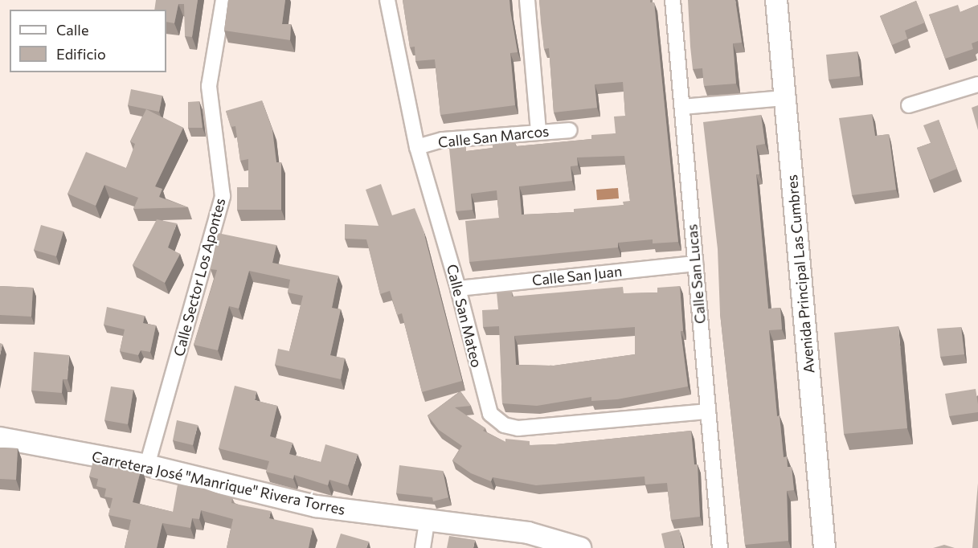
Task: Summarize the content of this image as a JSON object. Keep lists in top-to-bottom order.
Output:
{
  "streets": {
    "street": [
      "Calle San Marcos",
      "Calle San Lucas",
      "Avenida Principal Las Cumbres",
      "Calle San Juan",
      "Calle Sector Los Apontes",
      "Calle San Mateo",
      "Carretera José \"Manrique\" Rivera Torres"
    ]
  },
  "crossings": [
    ["Calle San Marcos", "Calle San Mateo"],
    ["Calle San Lucas", "Calle San Juan"],
    ["Calle San Lucas", "Calle San Mateo"],
    ["Calle San Juan", "Calle San Mateo"],
    ["Calle Sector Los Apontes", "Carretera José \"Manrique\" Rivera Torres"]
  ],
  "legend": ["Calle", "Edificio"]
}
